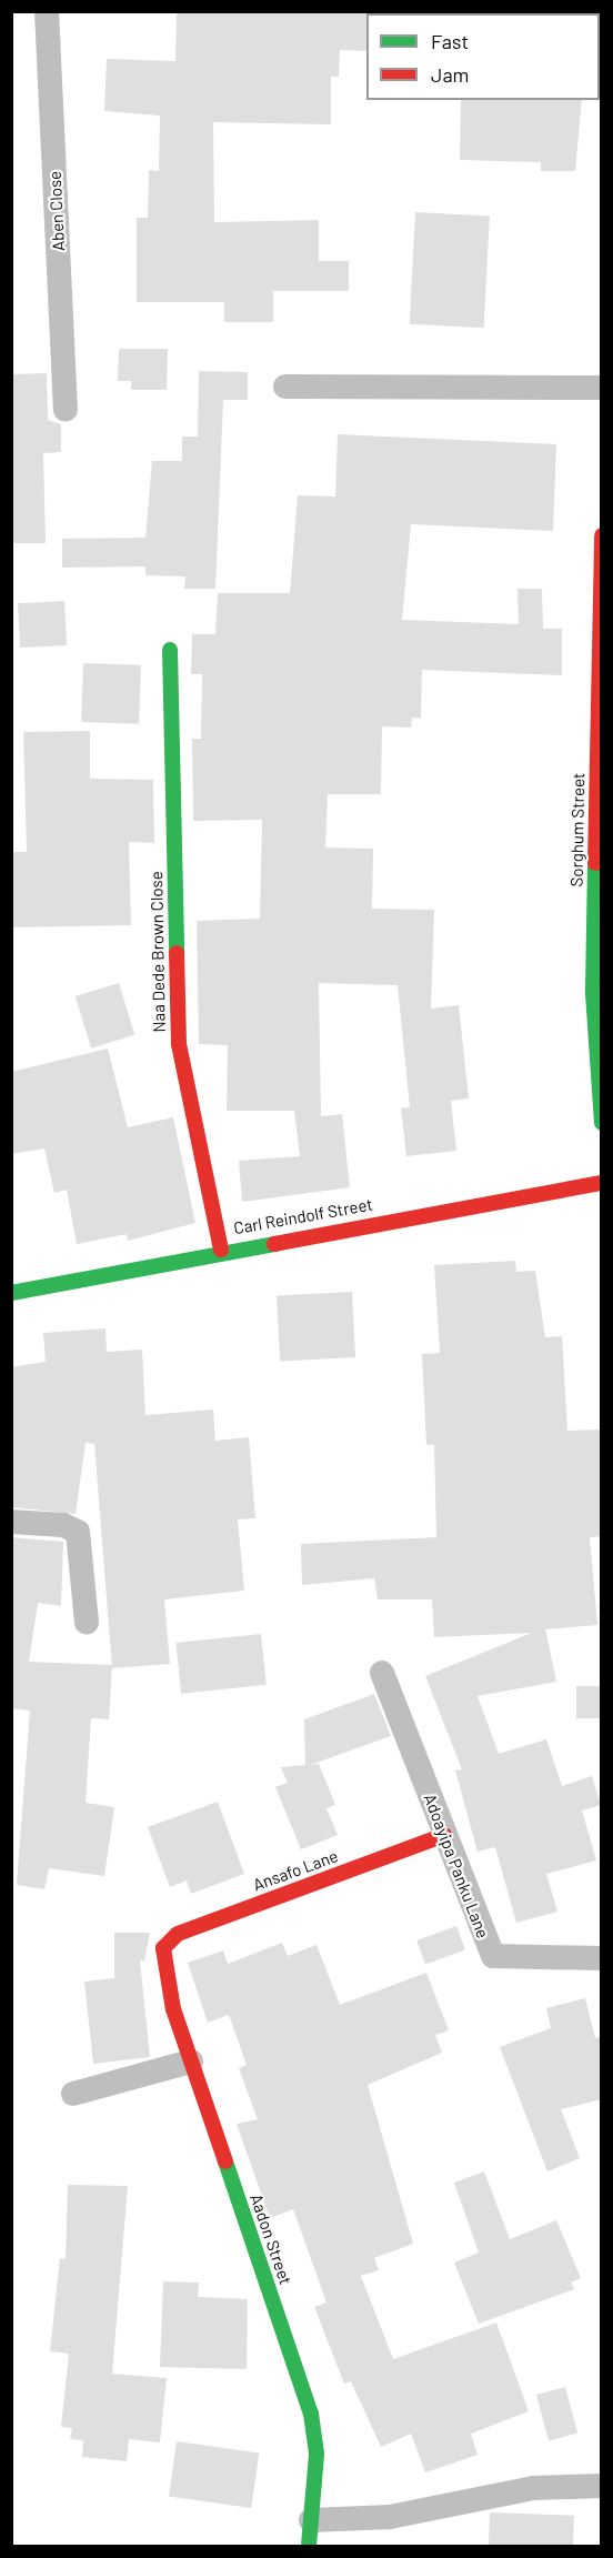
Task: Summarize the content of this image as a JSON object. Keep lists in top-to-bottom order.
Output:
{
  "streets": {
    "street": [
      "Aben Close",
      "Sorghum Street",
      "Naa Dede Brown Close",
      "Carl Reindolf Street",
      "Adoayipa Panku Lane",
      "Ansafo Lane",
      "Aadon Street"
    ]
  },
  "crossings": [
    ["Naa Dede Brown Close", "Carl Reindolf Street"],
    ["Adoayipa Panku Lane", "Ansafo Lane"],
    ["Ansafo Lane", "Aadon Street"]
  ],
  "legend": ["Fast", "Jam"]
}
